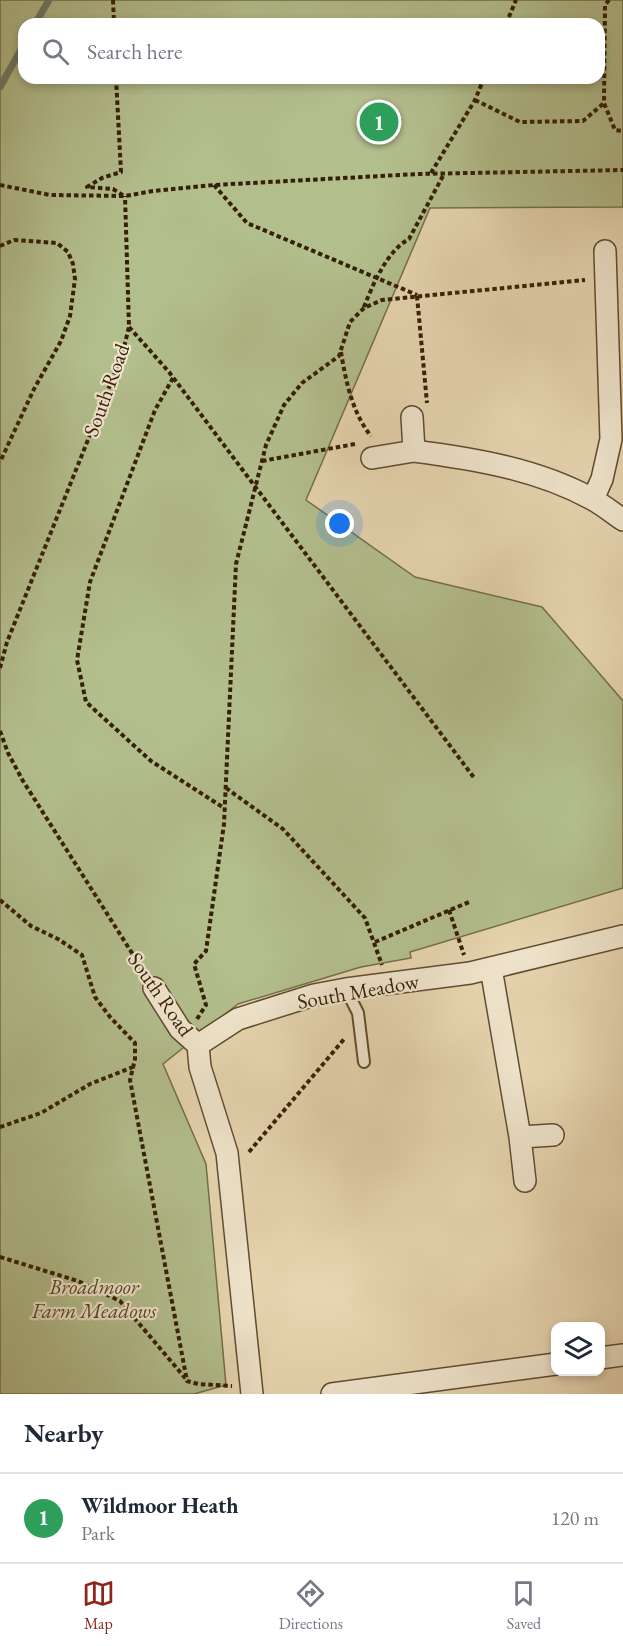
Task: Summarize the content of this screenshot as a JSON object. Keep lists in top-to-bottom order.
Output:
{
  "streets": {
    "street": ["South Road", "South Meadow"]
  },
  "crossings": [
    ["South Road", "South Meadow"]
  ],
  "parks": ["Broadmoor Farm Meadows"],
  "page": {
    "search": "Search here",
    "pins": "1",
    "heading": "Nearby",
    "list": [
      {
        "mark": "1",
        "name": "Wildmoor Heath",
        "note": "Park",
        "value": "120 m"
      }
    ],
    "nav": ["Map", "Directions", "Saved"]
  }
}
